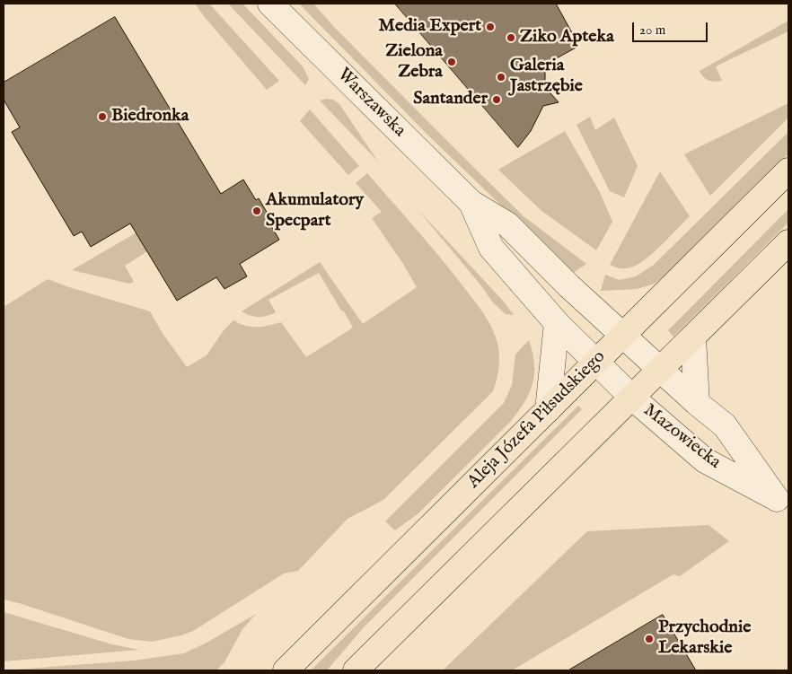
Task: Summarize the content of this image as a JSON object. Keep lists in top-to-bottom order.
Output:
{
  "streets": {
    "main road": ["Aleja Józefa Piłsudskiego"],
    "street": ["Warszawska", "Mazowiecka"]
  },
  "crossings": [
    ["Warszawska", "Aleja Józefa Piłsudskiego"],
    ["Warszawska", "Mazowiecka"],
    ["Aleja Józefa Piłsudskiego", "Mazowiecka"]
  ],
  "places": [
    "Media Expert",
    "Ziko Apteka",
    "Zielona Zebra",
    "Galeria Jastrzębie",
    "Santander",
    "Biedronka",
    "Akumulatory Specpart",
    "Przychodnie Lekarskie"
  ],
  "scale_bar": "20 m"
}
